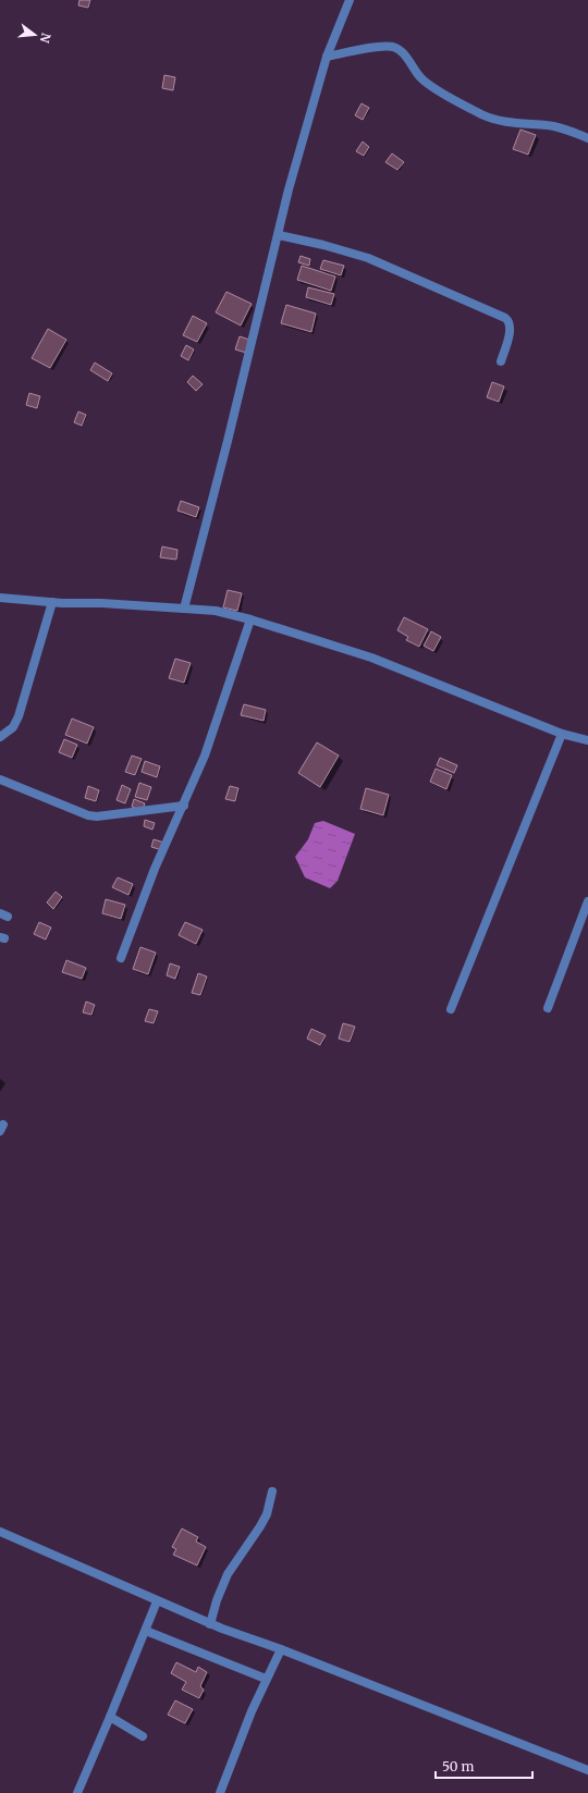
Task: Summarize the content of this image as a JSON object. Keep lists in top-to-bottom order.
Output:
{
  "scale_bar": "50 m",
  "north": "right"
}
